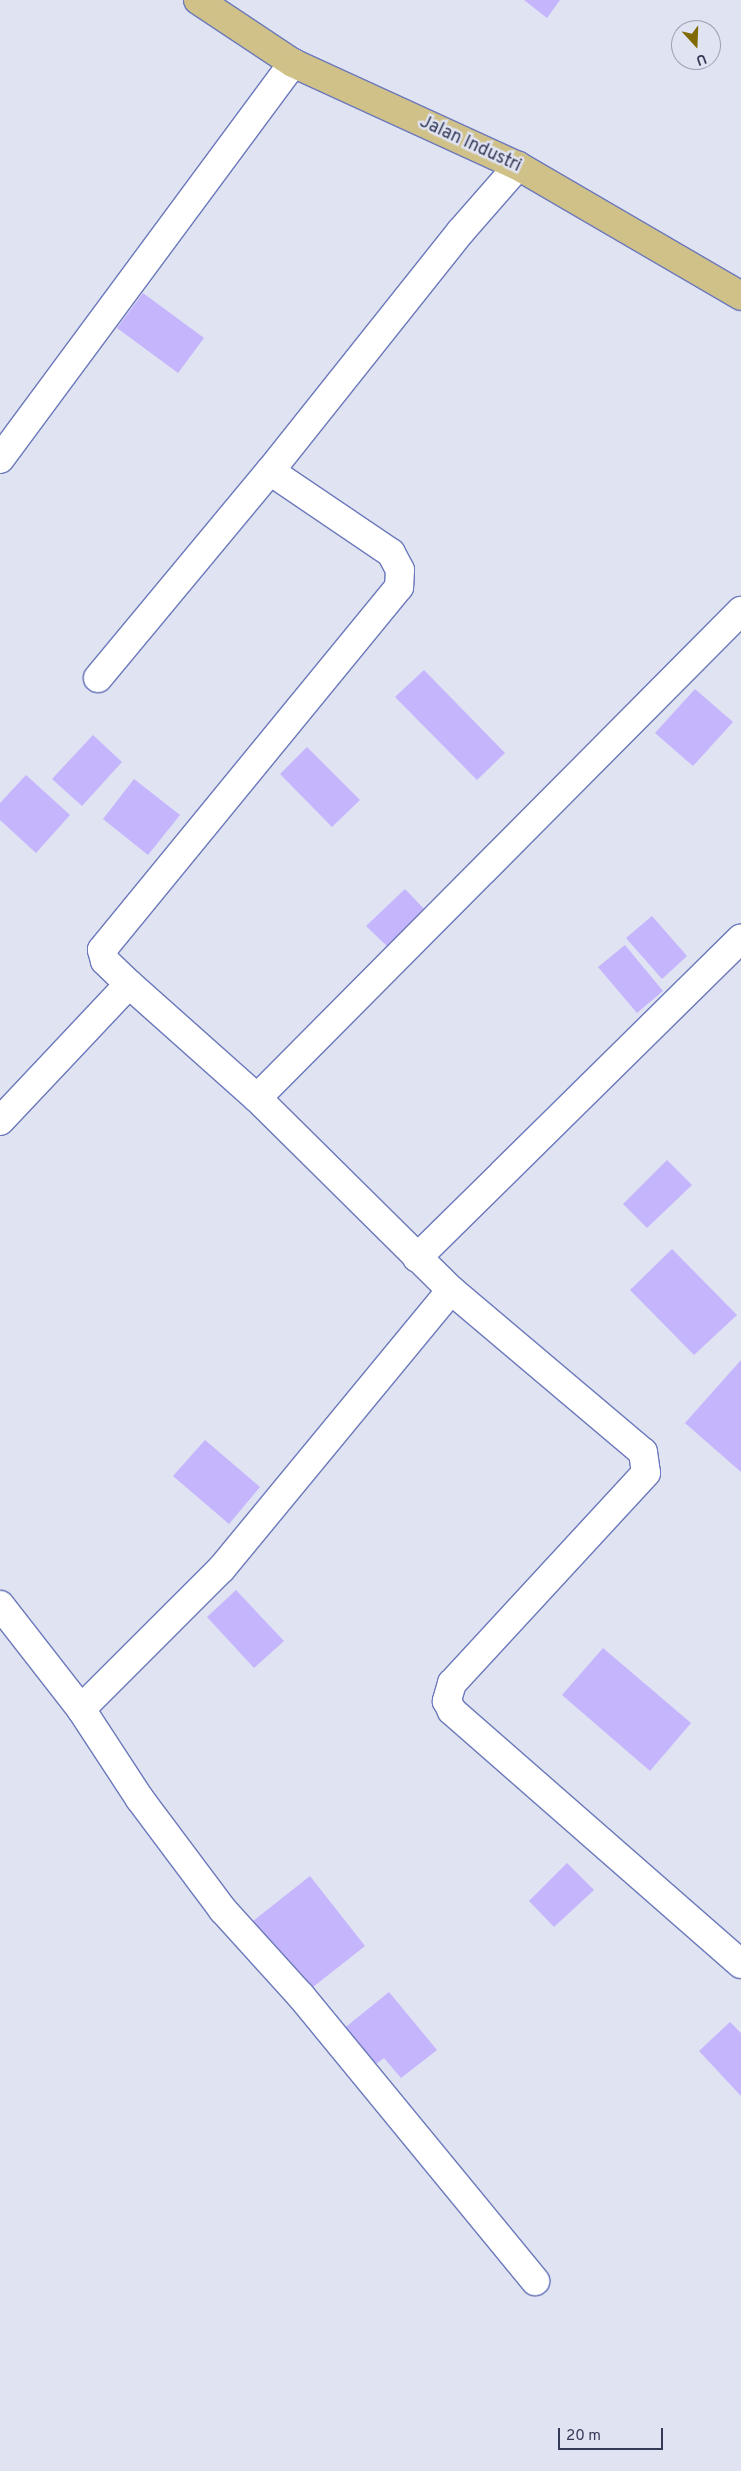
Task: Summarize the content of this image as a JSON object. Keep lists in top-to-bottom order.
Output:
{
  "streets": {
    "main road": ["Jalan Industri"]
  },
  "scale_bar": "20 m",
  "north": "bottom"
}
